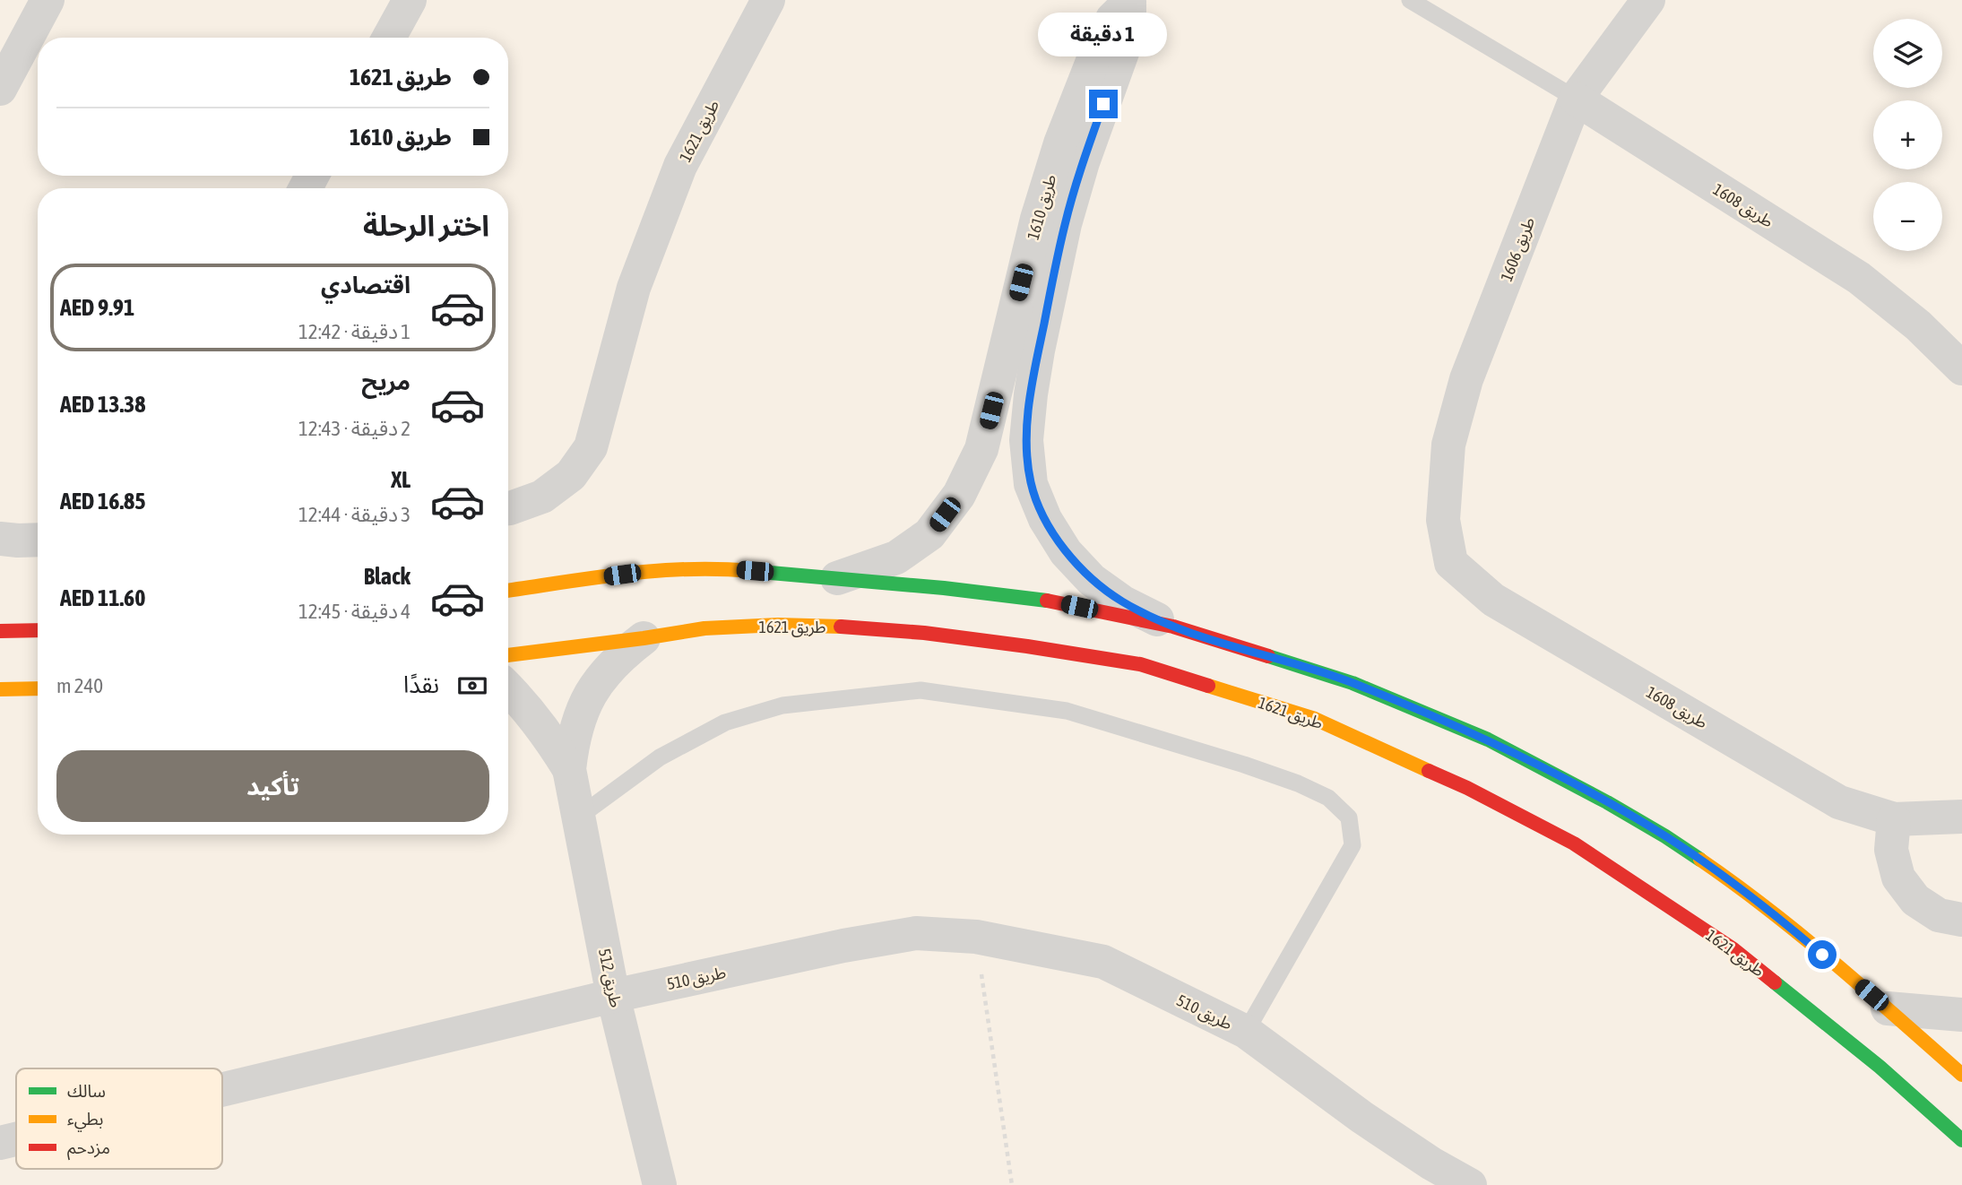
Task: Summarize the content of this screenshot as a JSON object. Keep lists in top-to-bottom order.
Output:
{
  "streets": {
    "street": [
      "طريق 1621",
      "طريق 1608",
      "طريق 1610",
      "طريق 1606",
      "طريق 512",
      "طريق 510"
    ]
  },
  "crossings": [
    ["طريق 1621", "طريق 512"],
    ["طريق 1608", "طريق 1606"],
    ["طريق 512", "طريق 510"]
  ],
  "legend": ["سالك", "بطيء", "مزدحم"],
  "page": {
    "bubble": "1 دقيقة",
    "map_buttons": ["+", "−"],
    "banner": ["طريق 1621", "طريق 1610"],
    "heading": "اختر الرحلة",
    "list": [
      {
        "name": "اقتصادي",
        "note": "1 دقيقة · 12:42",
        "value": "AED 9.91"
      },
      {
        "name": "مريح",
        "note": "2 دقيقة · 12:43",
        "value": "AED 13.38"
      },
      {
        "name": "XL",
        "note": "3 دقيقة · 12:44",
        "value": "AED 16.85"
      },
      {
        "name": "Black",
        "note": "4 دقيقة · 12:45",
        "value": "AED 11.60"
      }
    ],
    "pay": ["نقدًا", "240 m"],
    "buttons": "تأكيد"
  }
}
